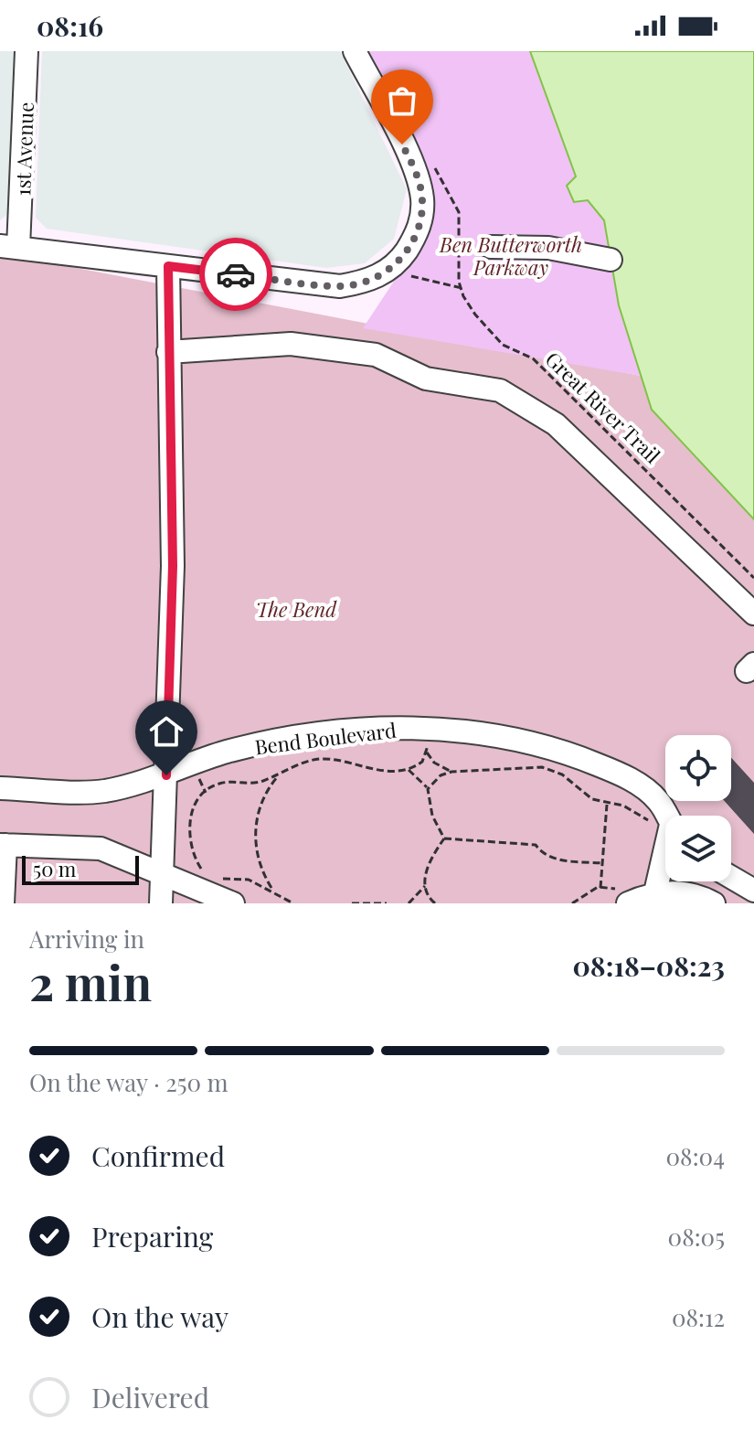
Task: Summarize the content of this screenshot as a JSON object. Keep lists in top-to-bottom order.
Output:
{
  "streets": {
    "street": ["1st Avenue", "Bend Boulevard"],
    "path": ["Great River Trail"]
  },
  "parks": ["Ben Butterworth Parkway", "The Bend"],
  "scale_bar": "50 m",
  "page": {
    "status": "08:16",
    "scale": "50 m",
    "heading": ["2 min", "Arriving in", "08:18–08:23"],
    "bar": "On the way · 250 m",
    "list": [
      ["Confirmed", "08:04"],
      ["Preparing", "08:05"],
      ["On the way", "08:12"],
      "Delivered"
    ]
  }
}
